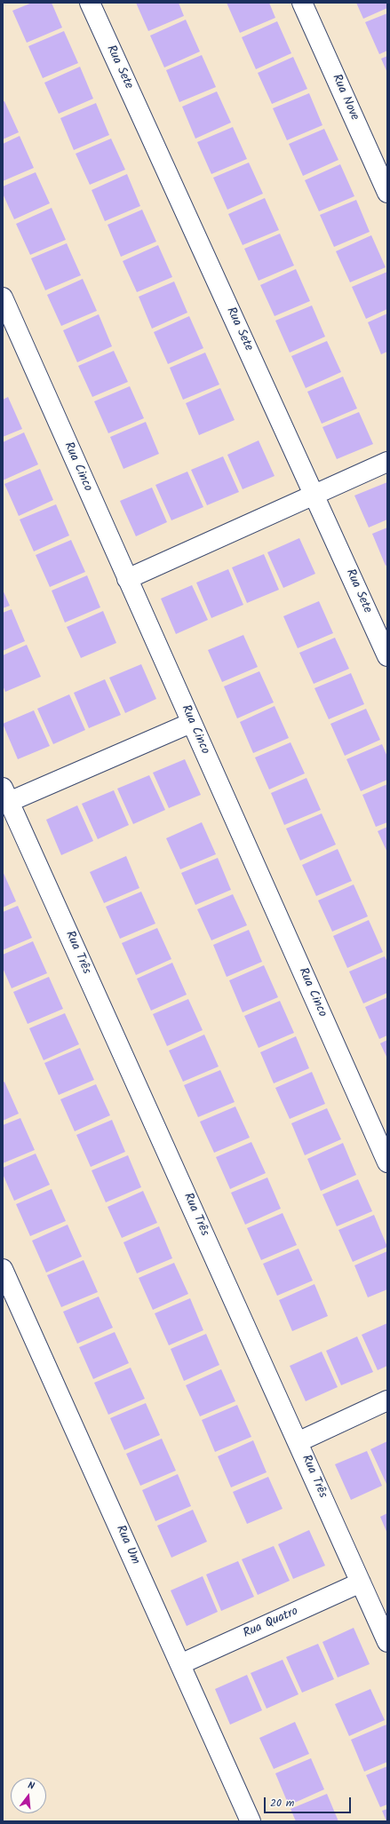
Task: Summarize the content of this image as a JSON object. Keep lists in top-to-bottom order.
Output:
{
  "streets": {
    "street": [
      "Rua Sete",
      "Rua Nove",
      "Rua Cinco",
      "Rua Três",
      "Rua Um",
      "Rua Quatro"
    ]
  },
  "crossings": [
    ["Rua Três", "Rua Quatro"],
    ["Rua Um", "Rua Quatro"]
  ],
  "scale_bar": "20 m",
  "north": "top"
}
